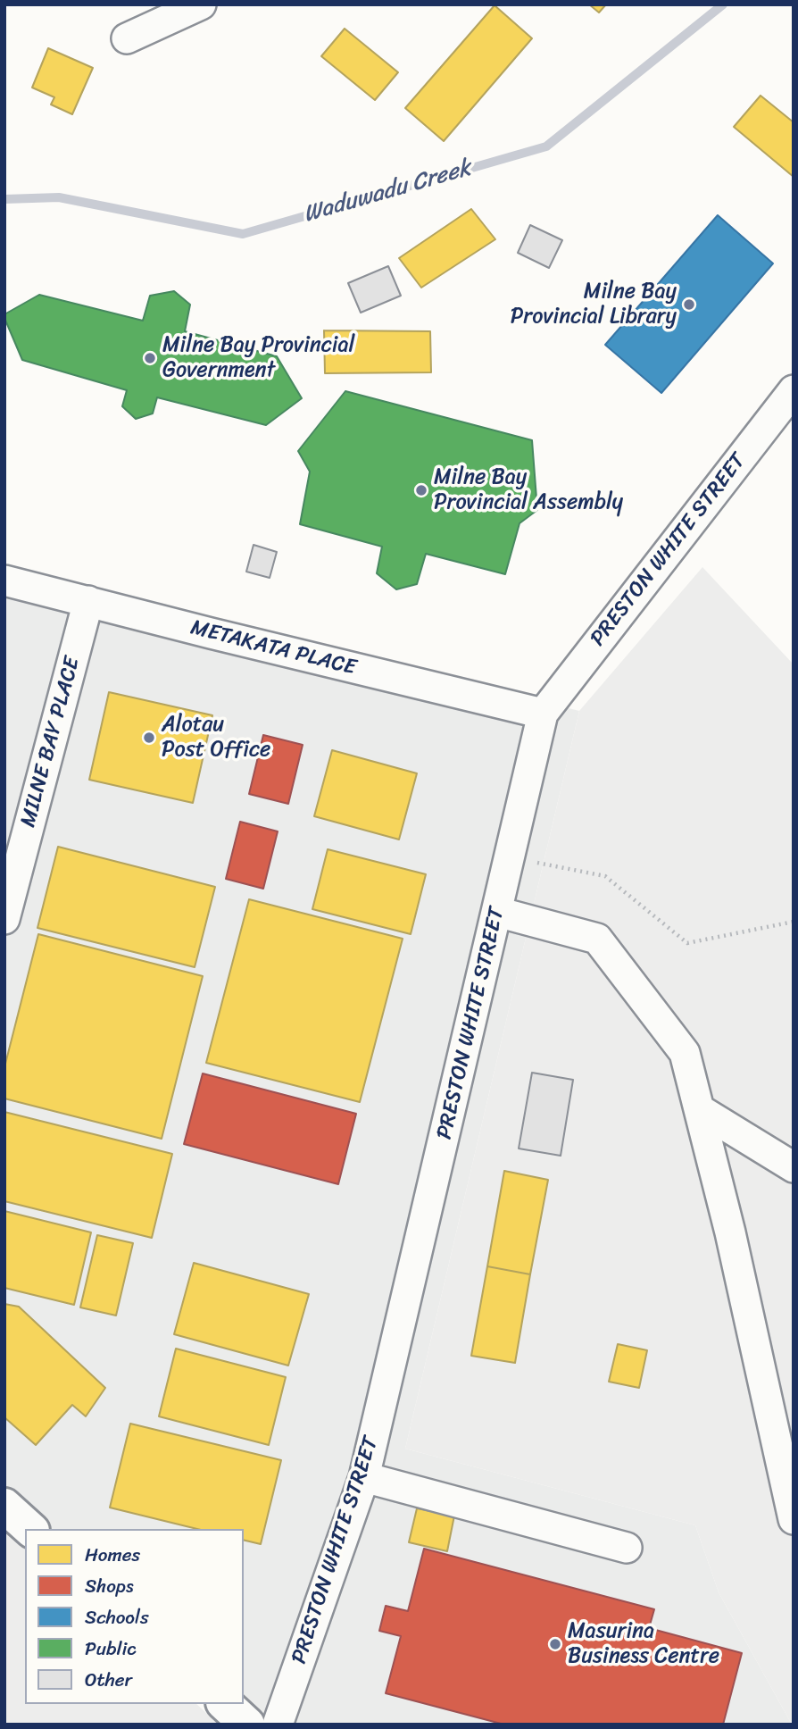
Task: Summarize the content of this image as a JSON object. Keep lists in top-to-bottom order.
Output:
{
  "streets": {
    "street": ["PRESTON WHITE STREET", "METAKATA PLACE", "MILNE BAY PLACE"]
  },
  "crossings": [
    ["PRESTON WHITE STREET", "METAKATA PLACE"],
    ["METAKATA PLACE", "MILNE BAY PLACE"]
  ],
  "water": ["Waduwadu Creek"],
  "places": [
    "Milne Bay Provincial Library",
    "Milne Bay Provincial Government",
    "Milne Bay Provincial Assembly",
    "Alotau Post Office",
    "Masurina Business Centre"
  ],
  "legend": [
    "Homes",
    "Shops",
    "Schools",
    "Public",
    "Other"
  ]
}
